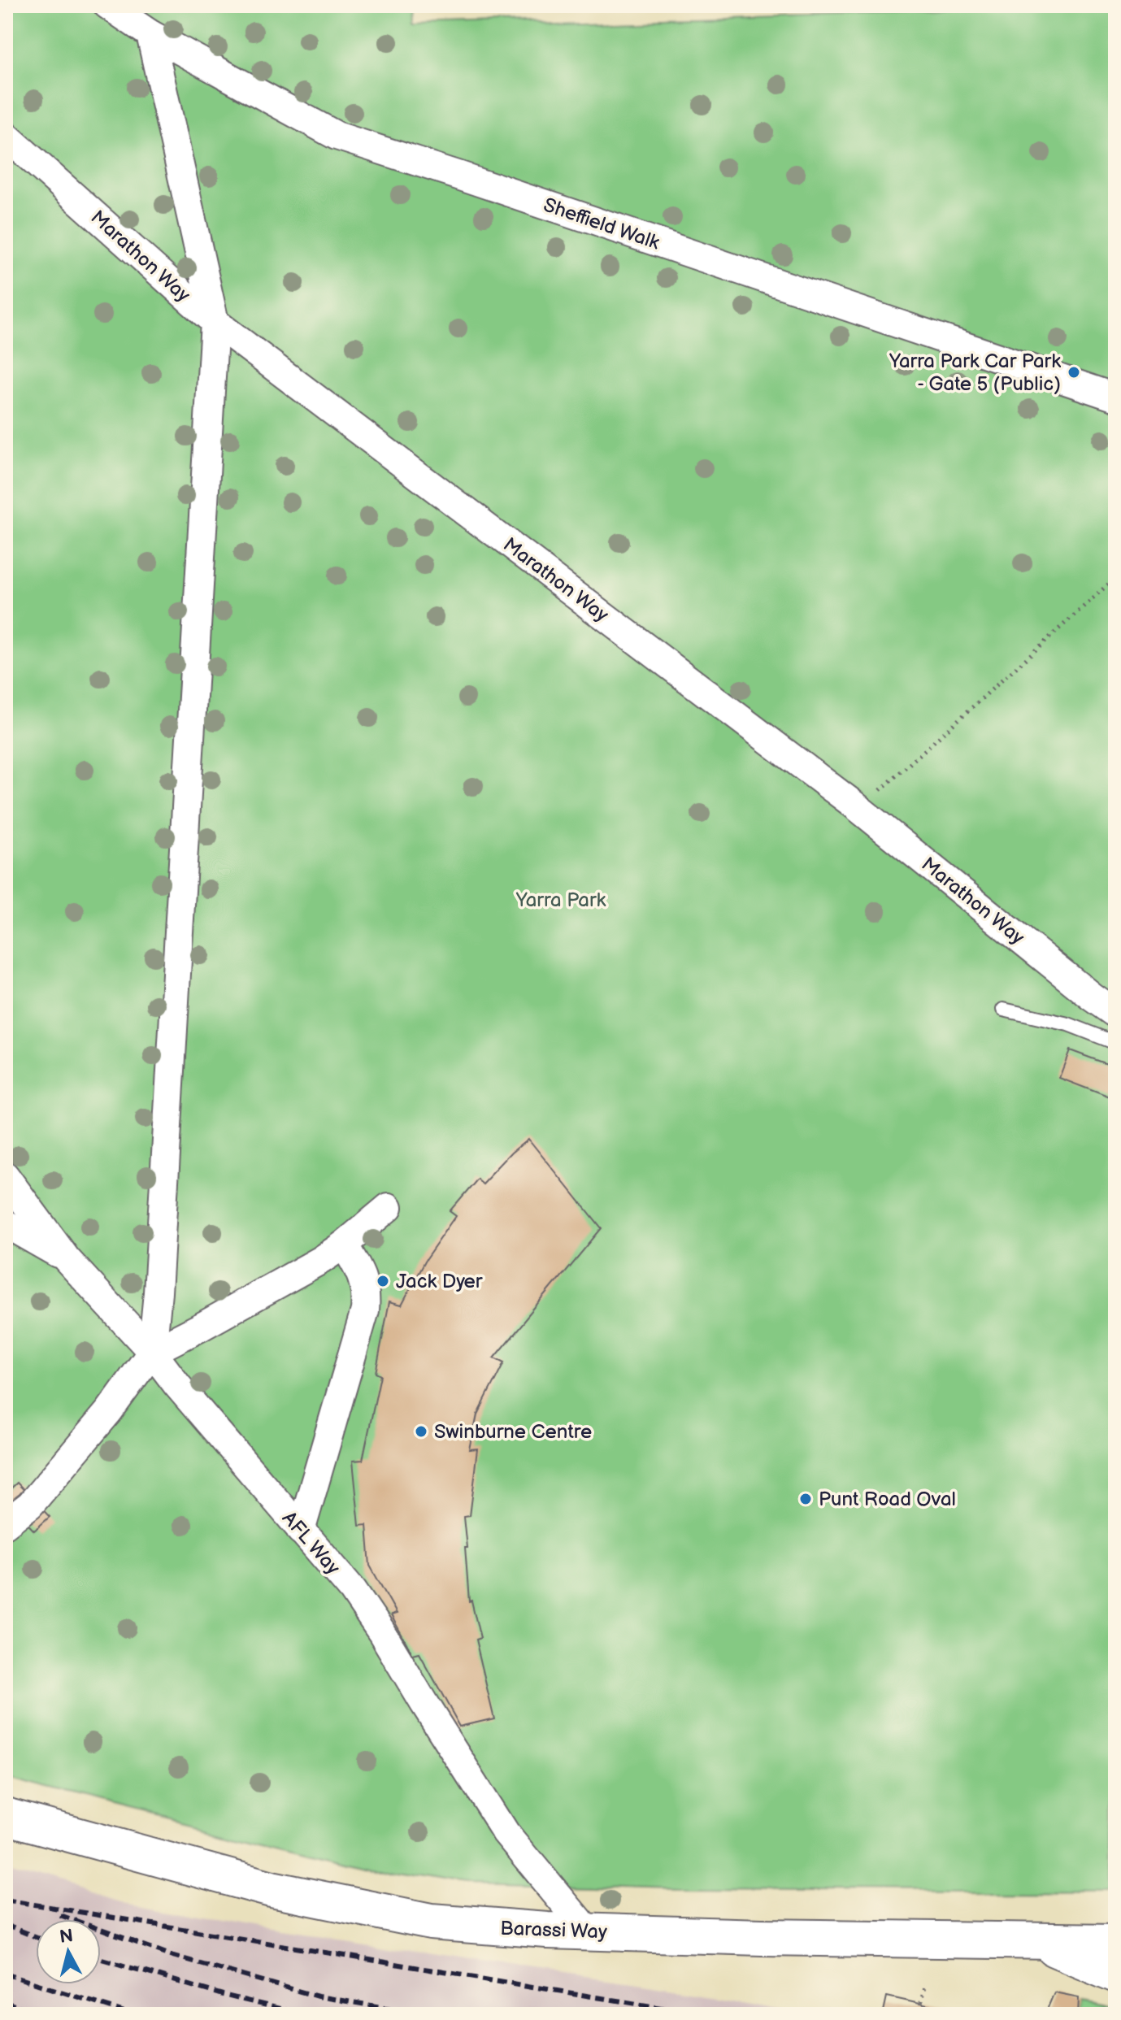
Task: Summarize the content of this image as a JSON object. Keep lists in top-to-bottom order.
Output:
{
  "streets": {
    "main road": ["Barassi Way"],
    "street": ["Sheffield Walk", "Marathon Way", "AFL Way"]
  },
  "crossings": [
    ["AFL Way", "Barassi Way"]
  ],
  "parks": ["Yarra Park"],
  "places": [
    "Yarra Park Car Park - Gate 5 (Public)",
    "Jack Dyer",
    "Swinburne Centre",
    "Punt Road Oval"
  ],
  "north": "top"
}
